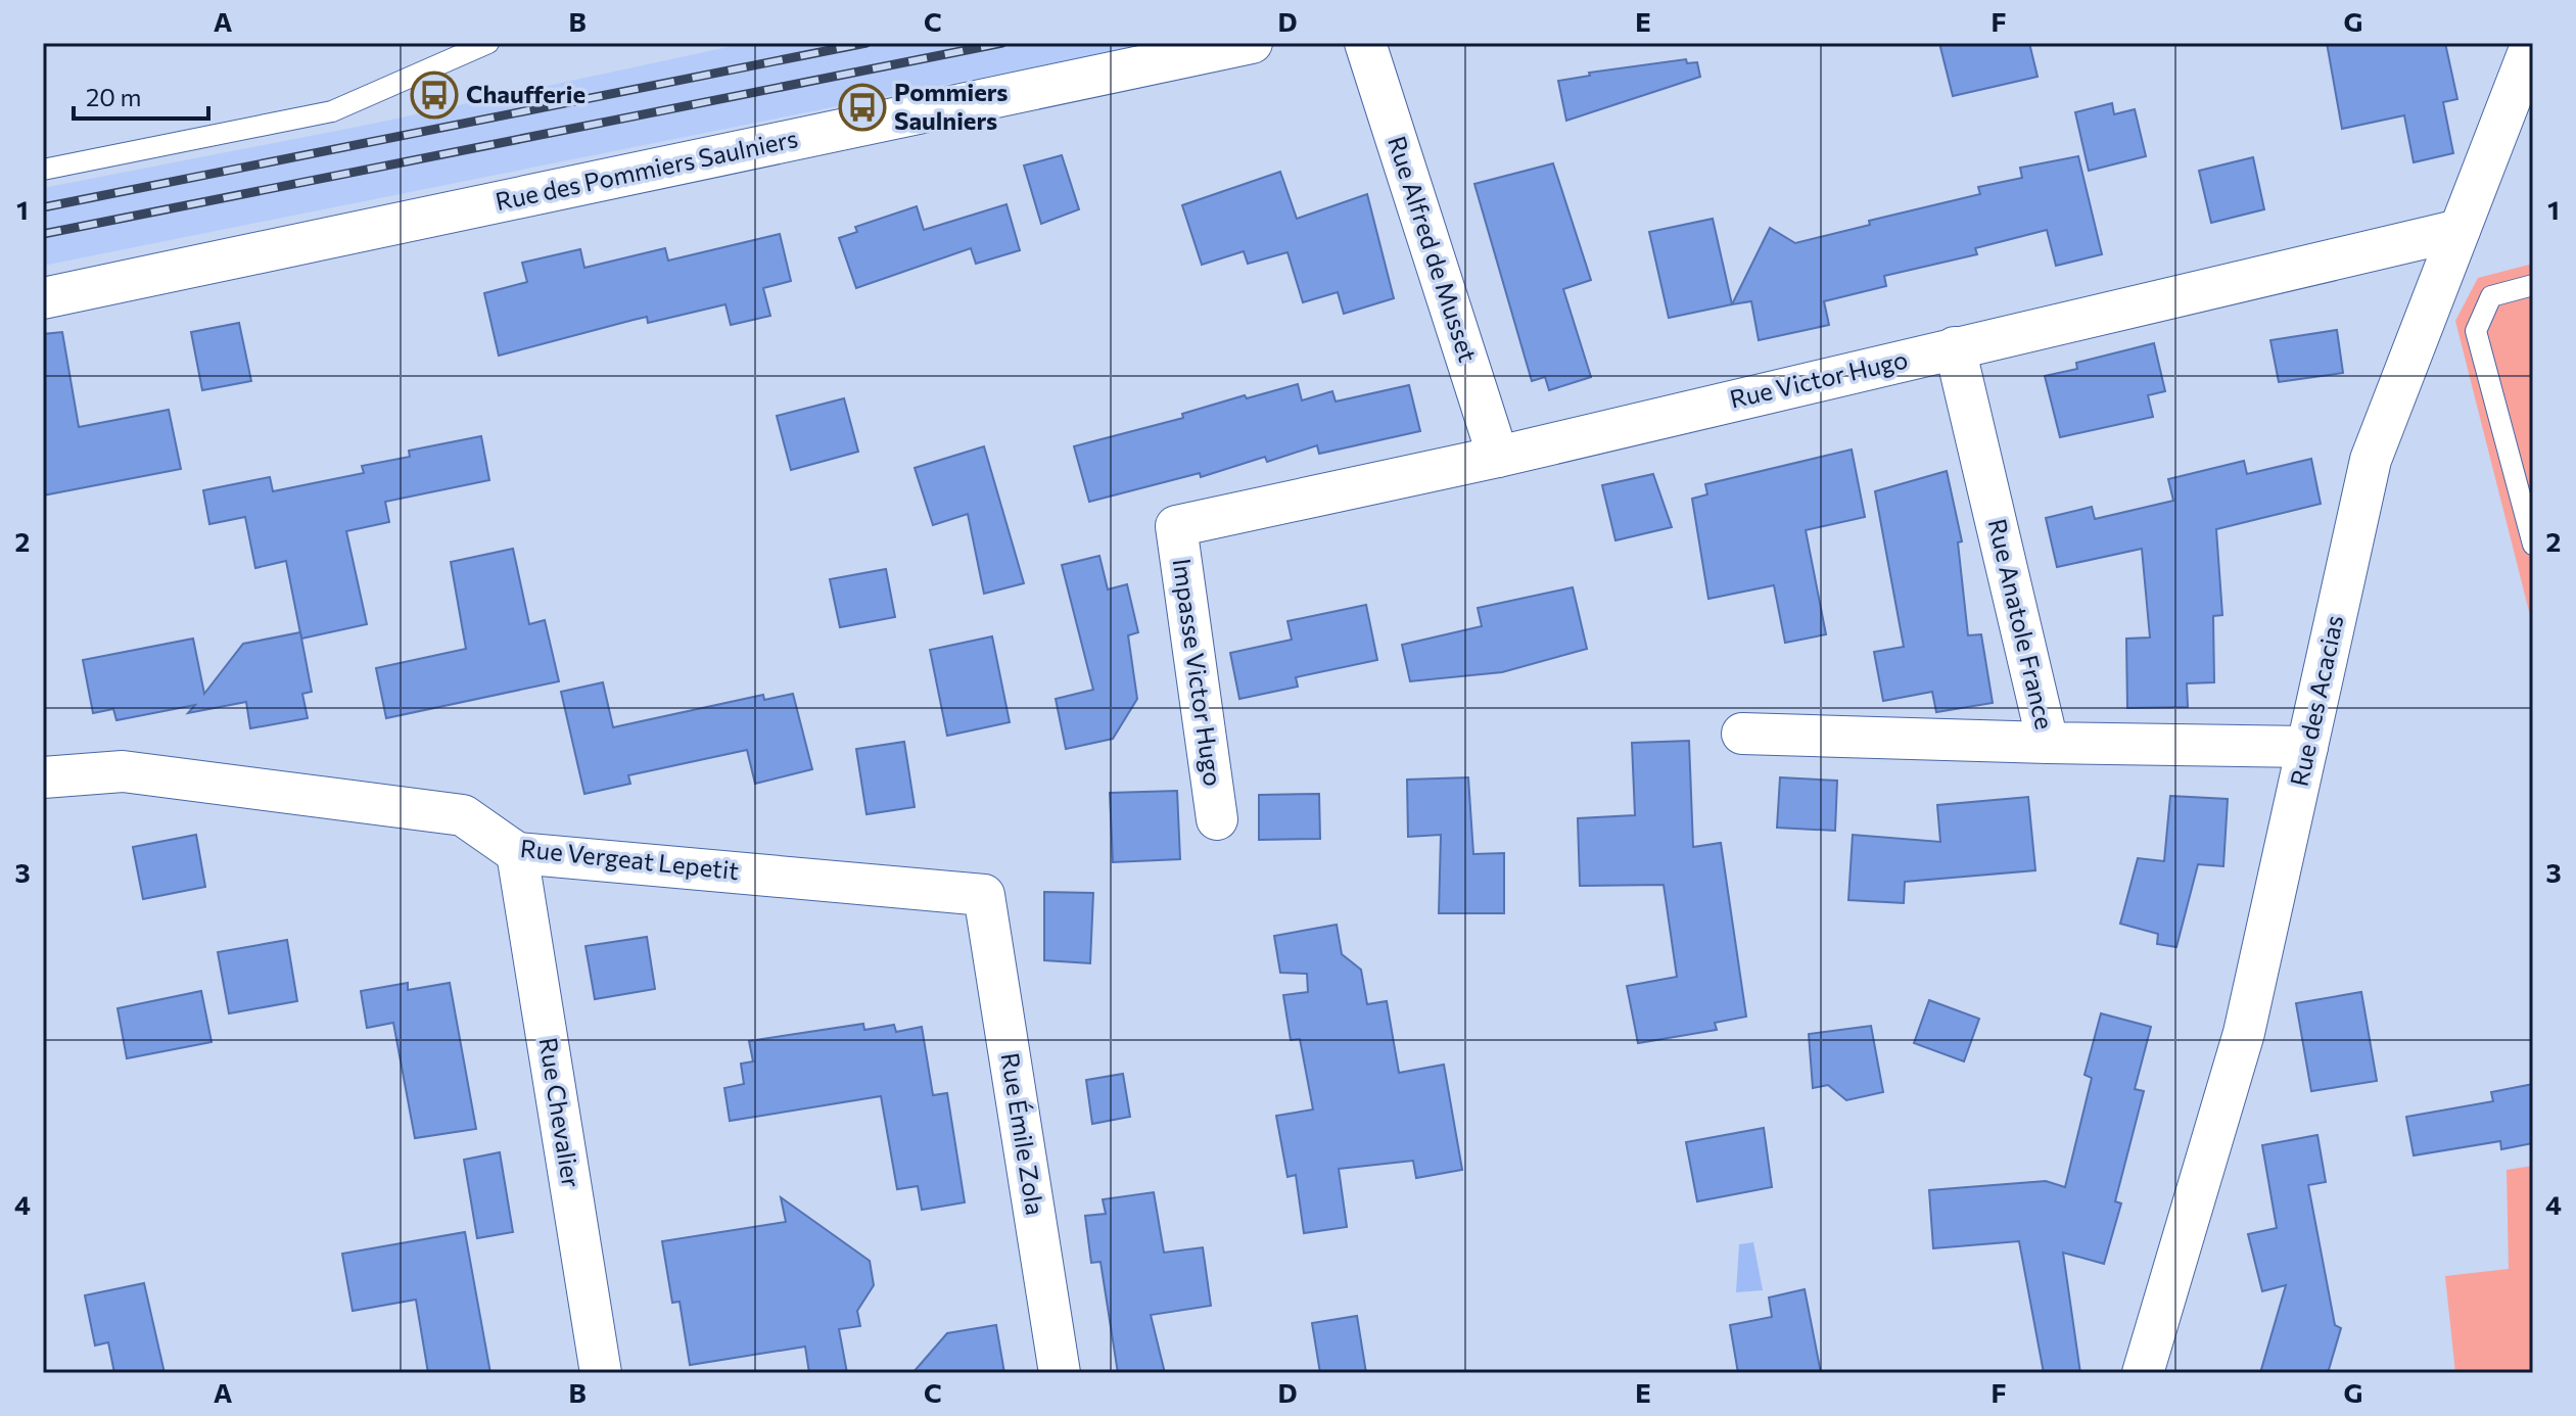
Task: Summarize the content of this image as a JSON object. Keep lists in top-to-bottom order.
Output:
{
  "streets": {
    "street": [
      "Rue des Pommiers Saulniers",
      "Rue Alfred de Musset",
      "Rue Victor Hugo",
      "Rue Anatole France",
      "Impasse Victor Hugo",
      "Rue des Acacias",
      "Rue Vergeat Lepetit",
      "Rue Chevalier",
      "Rue Émile Zola"
    ]
  },
  "crossings": [
    ["Rue Alfred de Musset", "Rue Victor Hugo"],
    ["Rue Victor Hugo", "Rue Anatole France"],
    ["Rue Victor Hugo", "Impasse Victor Hugo"],
    ["Rue Victor Hugo", "Rue des Acacias"],
    ["Rue Anatole France", "Rue des Acacias"],
    ["Rue Vergeat Lepetit", "Rue Chevalier"],
    ["Rue Vergeat Lepetit", "Rue Émile Zola"]
  ],
  "places": {
    "bus stop": ["Chaufferie", "Pommiers Saulniers"]
  },
  "scale_bar": "20 m",
  "grid": {
    "columns": [
      "A",
      "B",
      "C",
      "D",
      "E",
      "F",
      "G"
    ],
    "rows": [
      "1",
      "2",
      "3",
      "4"
    ]
  }
}
